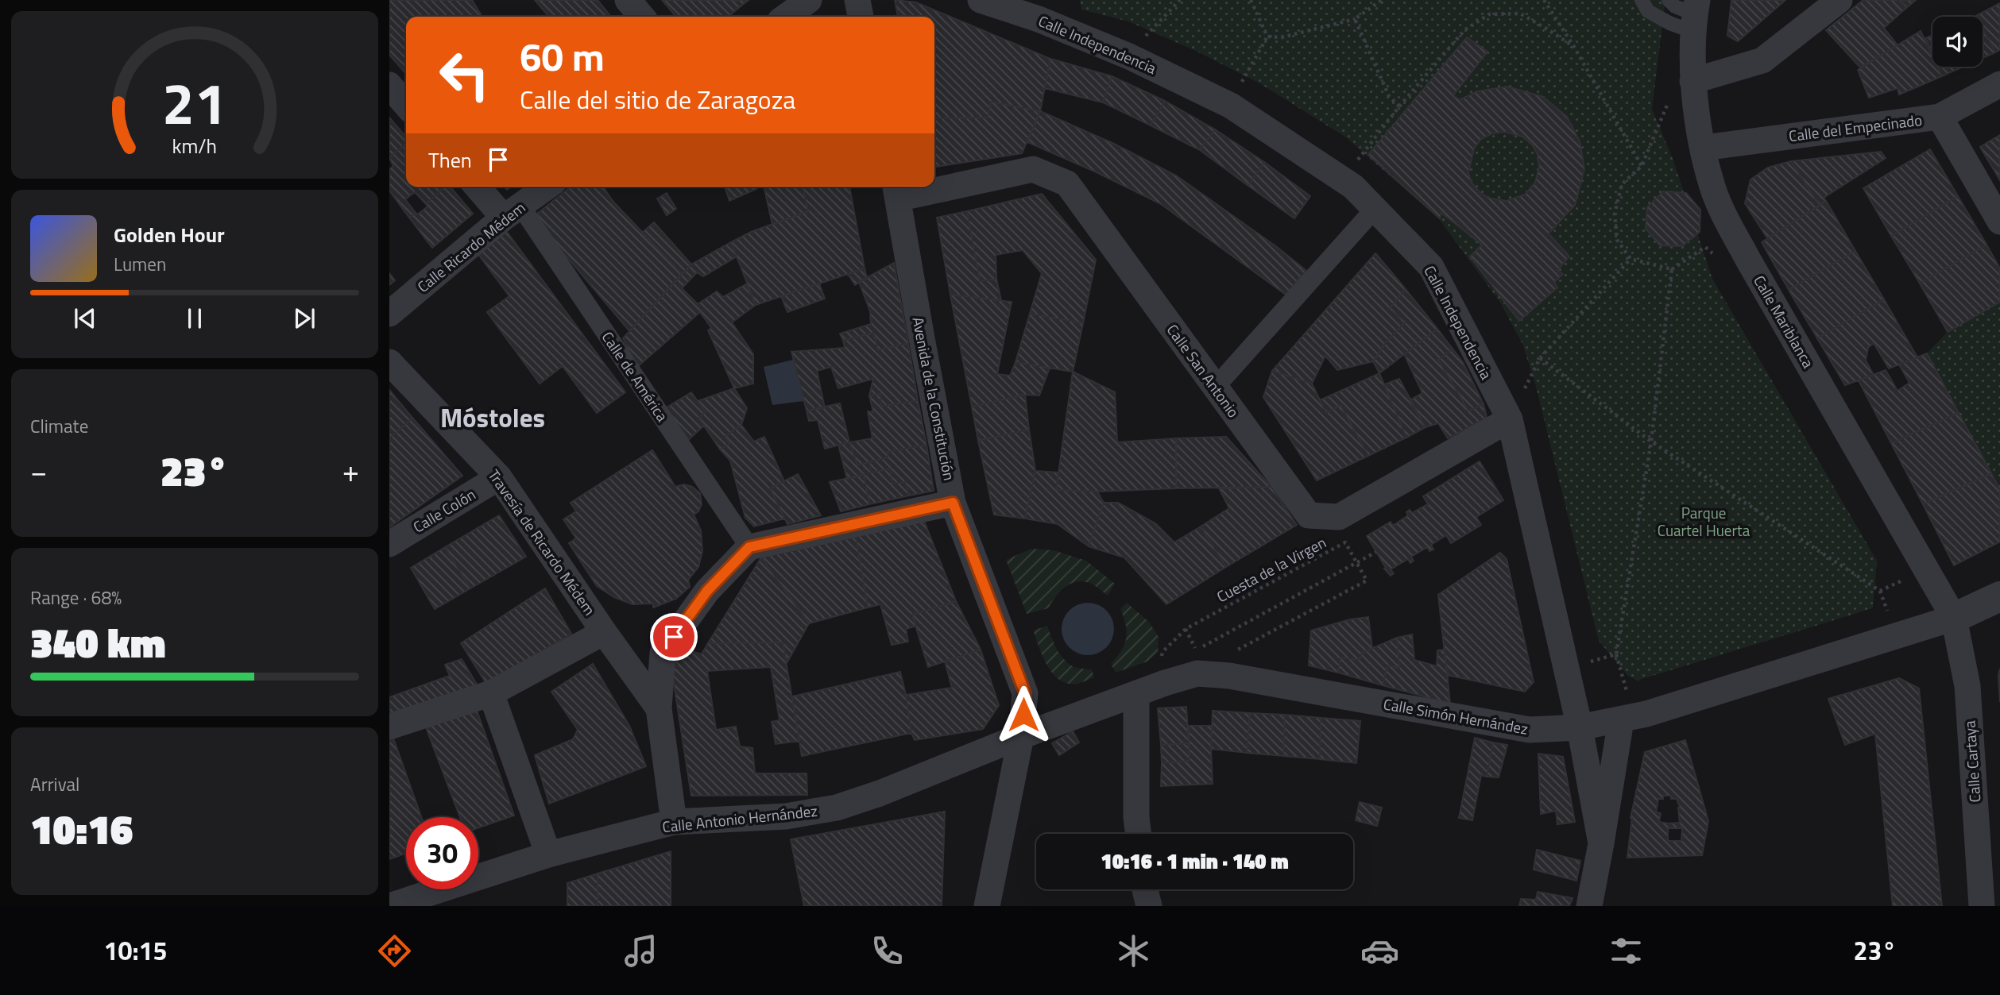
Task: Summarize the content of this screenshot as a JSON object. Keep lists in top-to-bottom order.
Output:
{
  "streets": {
    "street": [
      "Calle Independencia",
      "Calle del Empecinado",
      "Calle Ricardo Médem",
      "Calle Mariblanca",
      "Calle San Antonio",
      "Calle de América",
      "Avenida de la Constitución",
      "Calle Colón",
      "Travesía de Ricardo Médem",
      "Calle Simón Hernández",
      "Calle Cartaya",
      "Calle Antonio Hernández"
    ],
    "path": ["Cuesta de la Virgen"]
  },
  "crossings": [
    ["Calle Independencia", "Calle San Antonio"],
    ["Calle Independencia", "Calle Simón Hernández"],
    ["Calle del Empecinado", "Calle Mariblanca"],
    ["Calle Ricardo Médem", "Calle de América"],
    ["Calle Mariblanca", "Calle Simón Hernández"],
    ["Calle Mariblanca", "Calle Cartaya"],
    ["Calle San Antonio", "Avenida de la Constitución"],
    ["Avenida de la Constitución", "Calle Simón Hernández"],
    ["Avenida de la Constitución", "Calle Antonio Hernández"],
    ["Calle Colón", "Travesía de Ricardo Médem"],
    ["Cuesta de la Virgen", "Calle Simón Hernández"],
    ["Calle Simón Hernández", "Calle Cartaya"],
    ["Calle Simón Hernández", "Calle Antonio Hernández"]
  ],
  "districts": ["Móstoles"],
  "parks": ["Parque Cuartel Huerta"],
  "page": {
    "turn": ["60 m", "Calle del sitio de Zaragoza"],
    "then": "Then",
    "song": ["Golden Hour", "Lumen"],
    "tile": [
      "Climate",
      ["Range · 68%", "340 km"],
      ["Arrival", "10:16"]
    ],
    "heat": ["−", "23°", "+"],
    "limit": "30",
    "trip": "10:16 · 1 min · 140 m",
    "tabs": ["10:15", "23°"],
    "gauge": ["21", "km/h"]
  }
}
